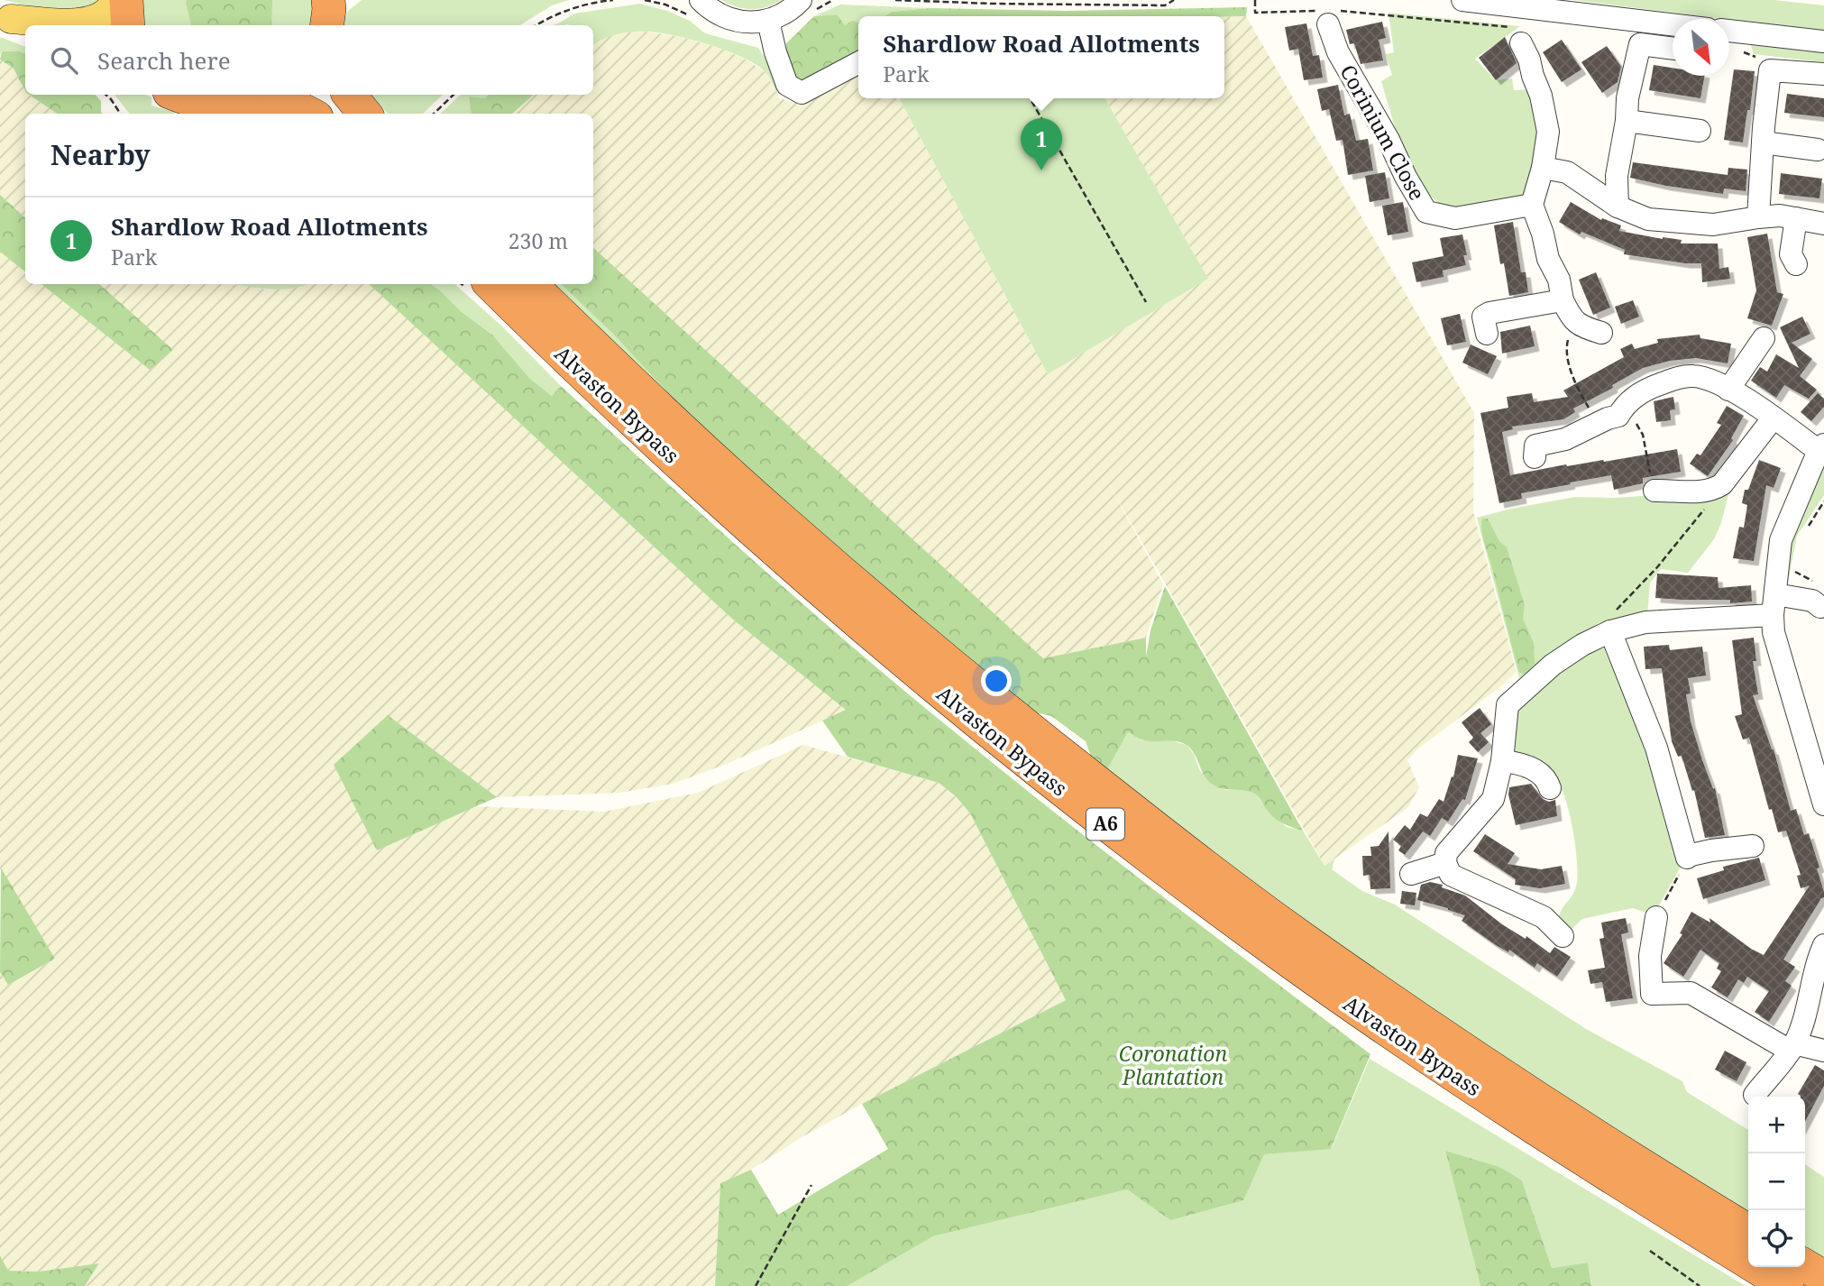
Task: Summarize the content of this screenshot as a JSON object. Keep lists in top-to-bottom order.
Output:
{
  "streets": {
    "highway": ["Alvaston Bypass", "A6"],
    "street": ["Corinium Close"]
  },
  "parks": ["Coronation Plantation"],
  "north": "bottom right",
  "page": {
    "popup": ["Shardlow Road Allotments", "Park"],
    "search": "Search here",
    "heading": "Nearby",
    "pins": "1",
    "list": [
      {
        "mark": "1",
        "name": "Shardlow Road Allotments",
        "note": "Park",
        "value": "230 m"
      }
    ],
    "map_buttons": ["+", "−"]
  }
}
